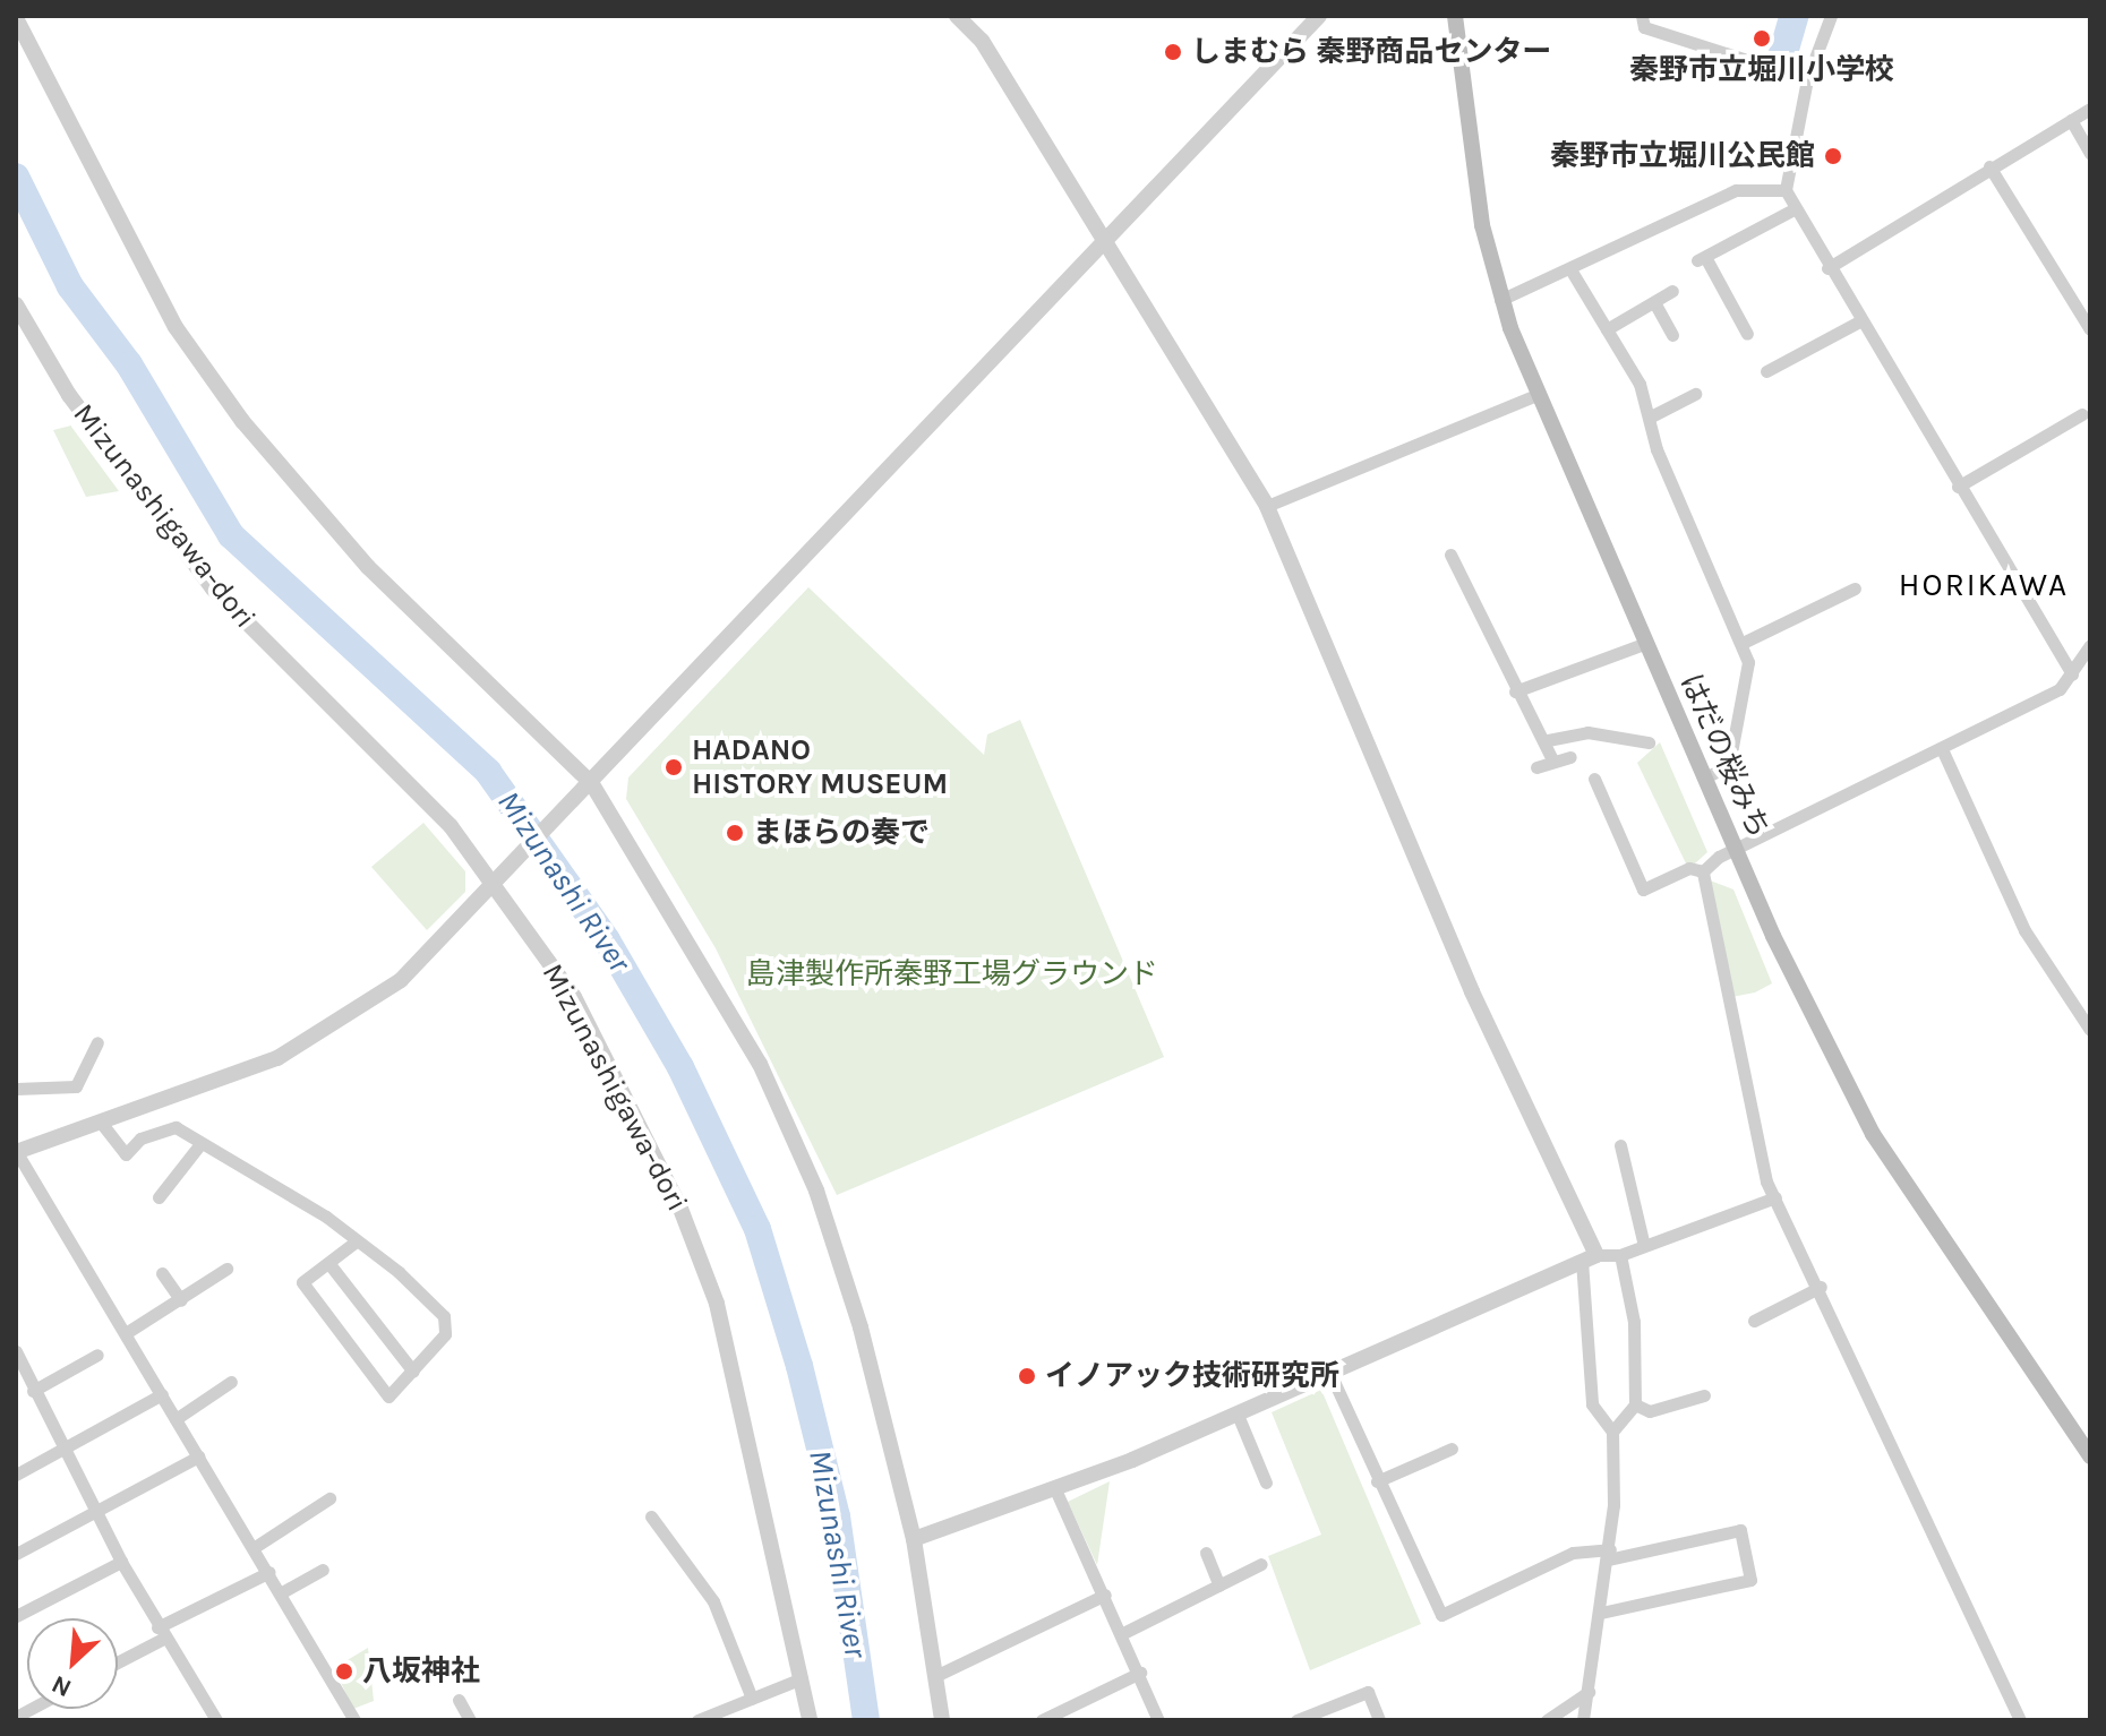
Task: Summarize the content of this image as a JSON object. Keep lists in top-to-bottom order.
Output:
{
  "streets": {
    "main road": ["はだの桜みち"],
    "street": ["Mizunashigawa-dori"]
  },
  "districts": ["HORIKAWA"],
  "water": ["Mizunashi River"],
  "parks": ["島津製作所秦野工場グラウンド"],
  "places": [
    "秦野市立堀川小学校",
    "しまむら 秦野商品センター",
    "秦野市立堀川公民館",
    "HADANO HISTORY MUSEUM",
    "まほらの奏で",
    "イノアック技術研究所",
    "八坂神社"
  ],
  "north": "bottom left"
}
